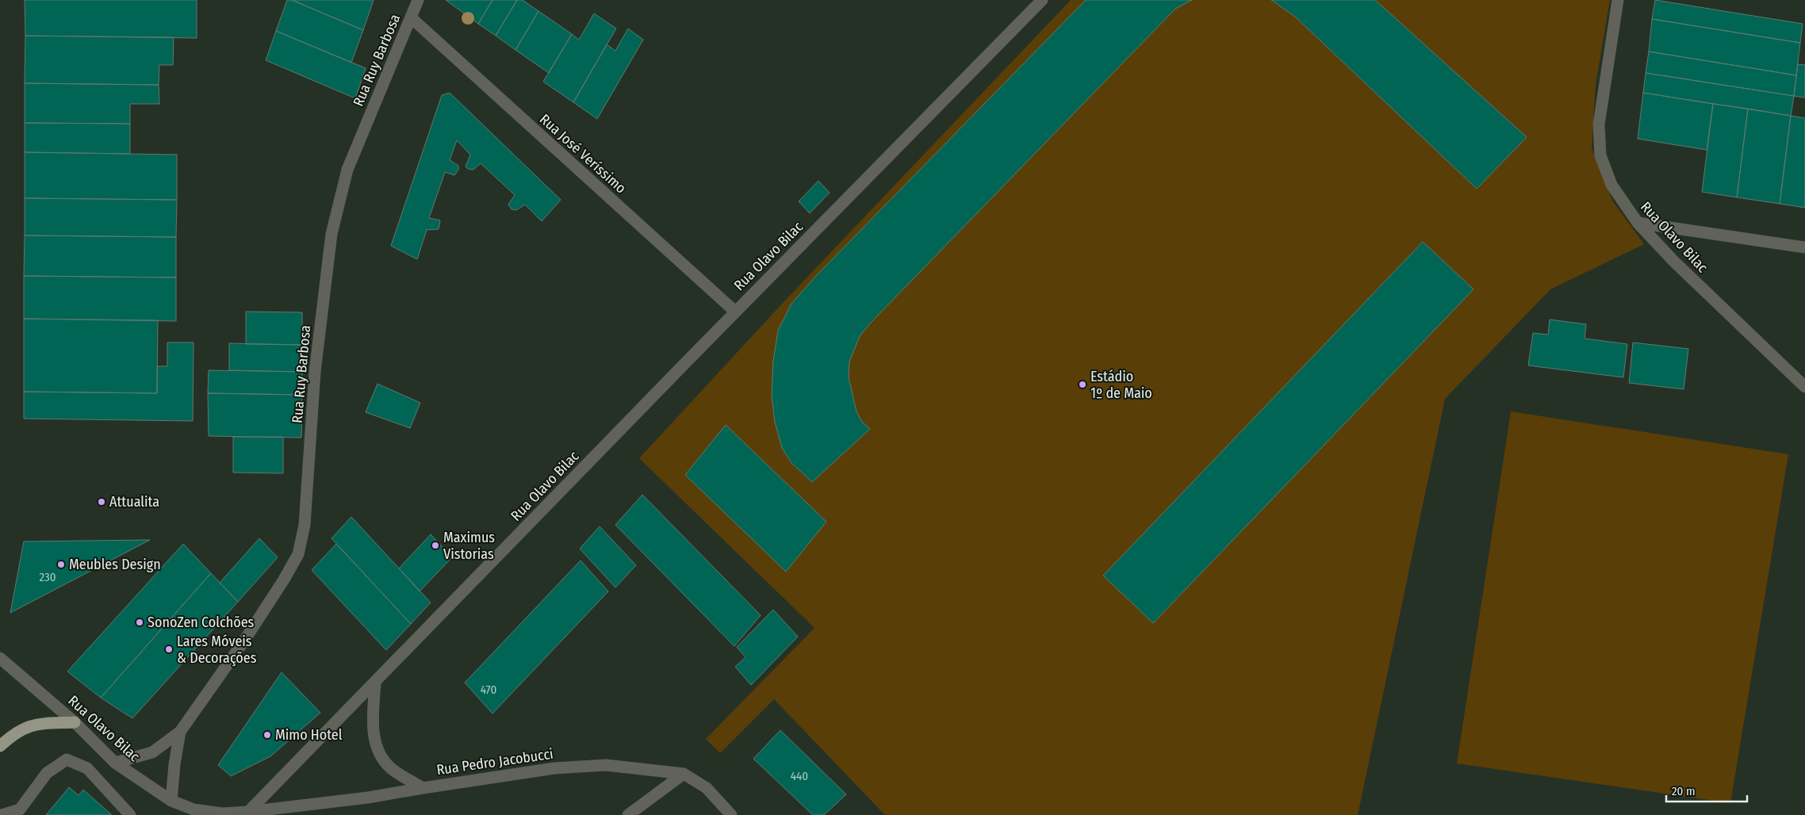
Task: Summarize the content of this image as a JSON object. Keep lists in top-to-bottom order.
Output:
{
  "streets": {
    "street": [
      "Rua Ruy Barbosa",
      "Rua José Veríssimo",
      "Rua Olavo Bilac",
      "Rua Pedro Jacobucci"
    ]
  },
  "crossings": [
    ["Rua Ruy Barbosa", "Rua José Veríssimo"],
    ["Rua Ruy Barbosa", "Rua Olavo Bilac"],
    ["Rua José Veríssimo", "Rua Olavo Bilac"],
    ["Rua Olavo Bilac", "Rua Pedro Jacobucci"]
  ],
  "places": [
    "Estádio 1º de Maio",
    "Attualita",
    "Maximus Vistorias",
    "Meubles Design",
    "SonoZen Colchões",
    "Lares Móveis & Decorações",
    "Mimo Hotel"
  ],
  "house_numbers": ["230", "470", "440"],
  "scale_bar": "20 m"
}
